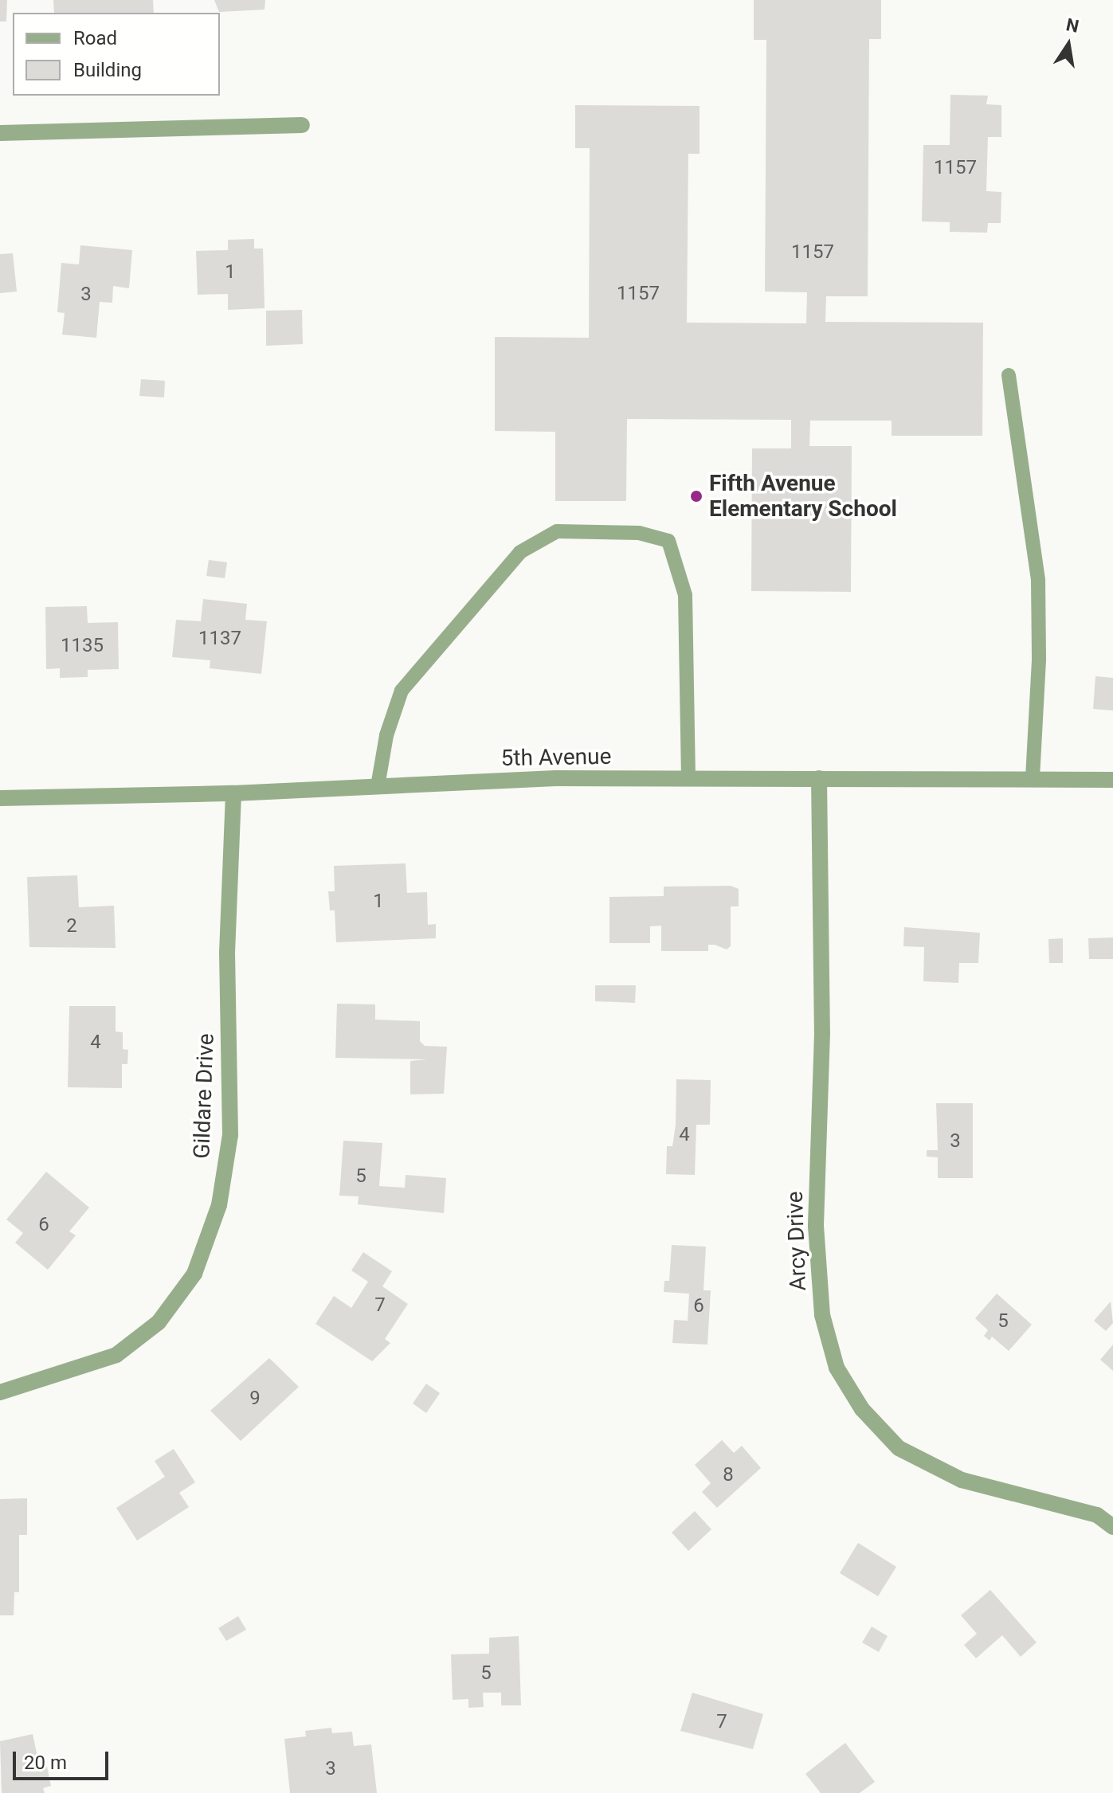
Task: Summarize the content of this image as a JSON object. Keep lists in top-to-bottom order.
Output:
{
  "streets": {
    "street": ["5th Avenue", "Gildare Drive", "Arcy Drive"]
  },
  "crossings": [
    ["5th Avenue", "Gildare Drive"],
    ["5th Avenue", "Arcy Drive"]
  ],
  "places": ["Fifth Avenue Elementary School"],
  "house_numbers": [
    "1157",
    "1157",
    "1",
    "1157",
    "3",
    "1137",
    "1135",
    "1",
    "2",
    "4",
    "4",
    "3",
    "5",
    "6",
    "7",
    "6",
    "5",
    "9",
    "8",
    "5",
    "7",
    "3"
  ],
  "legend": ["Road", "Building"],
  "scale_bar": "20 m",
  "north": "top"
}
